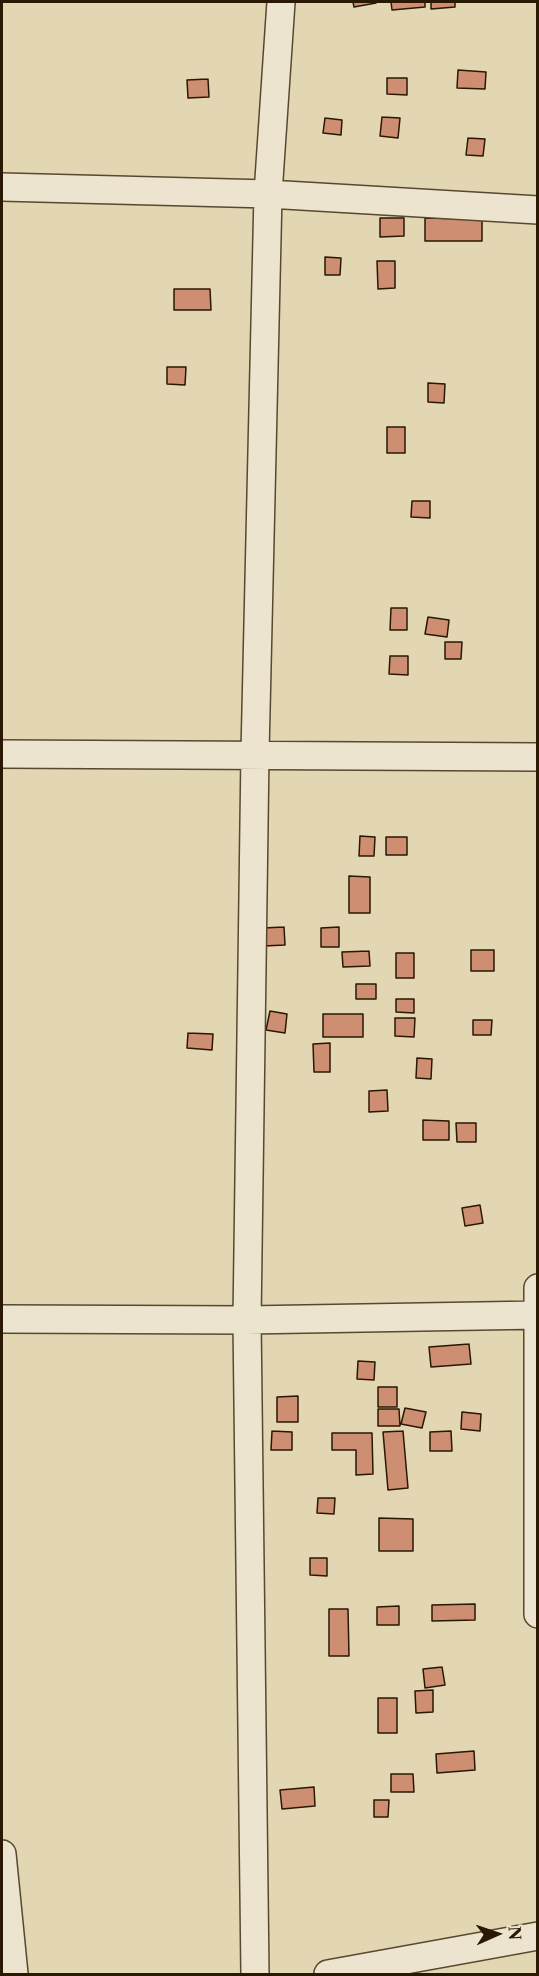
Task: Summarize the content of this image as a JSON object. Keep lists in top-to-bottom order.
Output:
{
  "north": "right"
}
